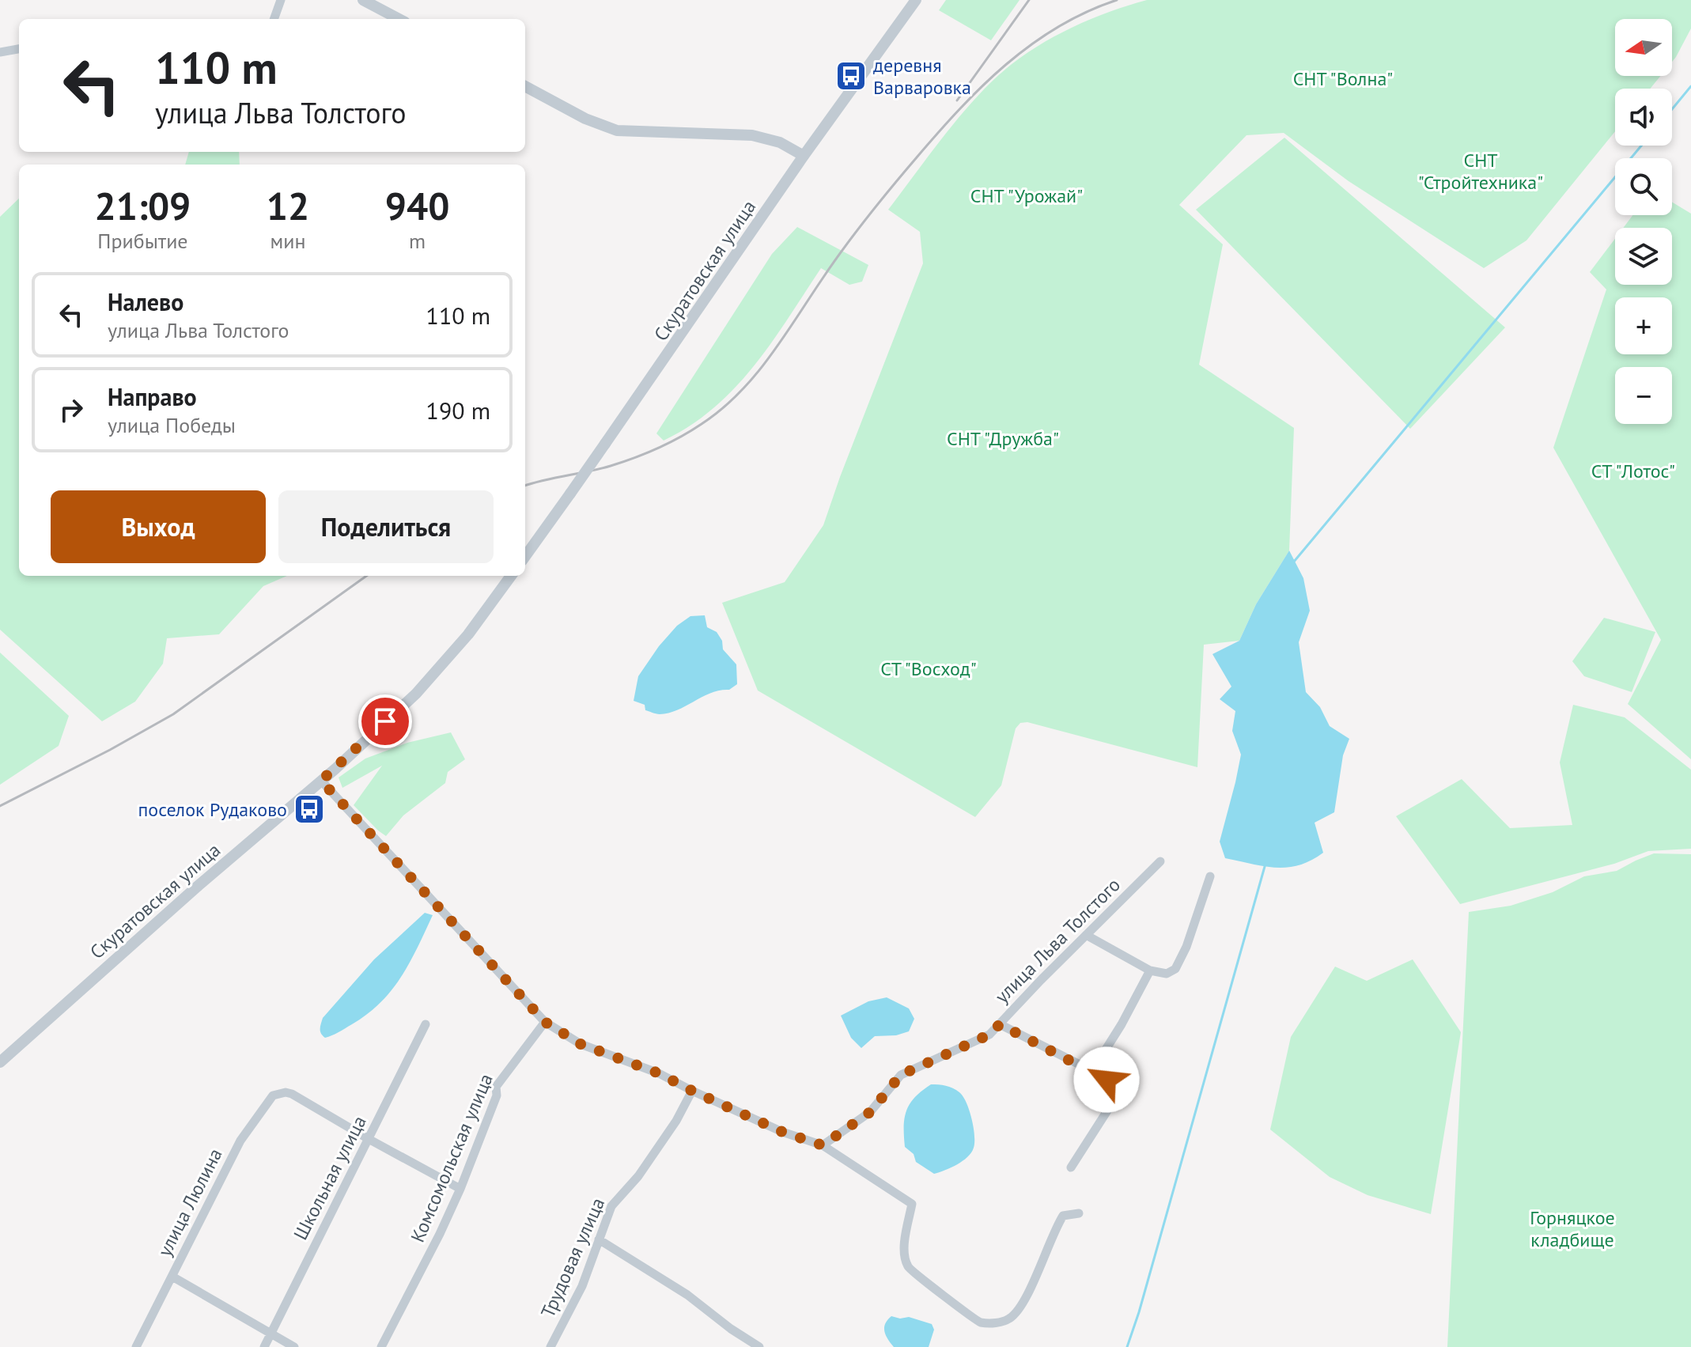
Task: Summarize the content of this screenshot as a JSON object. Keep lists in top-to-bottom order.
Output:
{
  "streets": {
    "street": [
      "Скуратовская улица",
      "улица Льва Толстого",
      "Комсомольская улица",
      "Школьная улица",
      "улица Люлина",
      "Трудовая улица"
    ]
  },
  "crossings": [
    ["Школьная улица", "улица Люлина"]
  ],
  "parks": [
    "СНТ \"Волна\"",
    "СНТ \"Стройтехника\"",
    "СНТ \"Урожай\"",
    "СНТ \"Дружба\"",
    "СТ \"Лотос\"",
    "СТ \"Восход\"",
    "Горняцкое кладбище"
  ],
  "places": {
    "bus stop": ["деревня Варваровка", "поселок Рудаково"]
  },
  "north": "left",
  "page": {
    "map_buttons": ["+", "−"],
    "turn": ["110 m", "улица Льва Толстого"],
    "eta": [
      "21:09",
      "Прибытие",
      "12",
      "мин",
      "940",
      "m"
    ],
    "list": [
      {
        "name": "Налево",
        "note": "улица Льва Толстого",
        "value": "110 m"
      },
      {
        "name": "Направо",
        "note": "улица Победы",
        "value": "190 m"
      }
    ],
    "buttons": ["Выход", "Поделиться"]
  }
}
